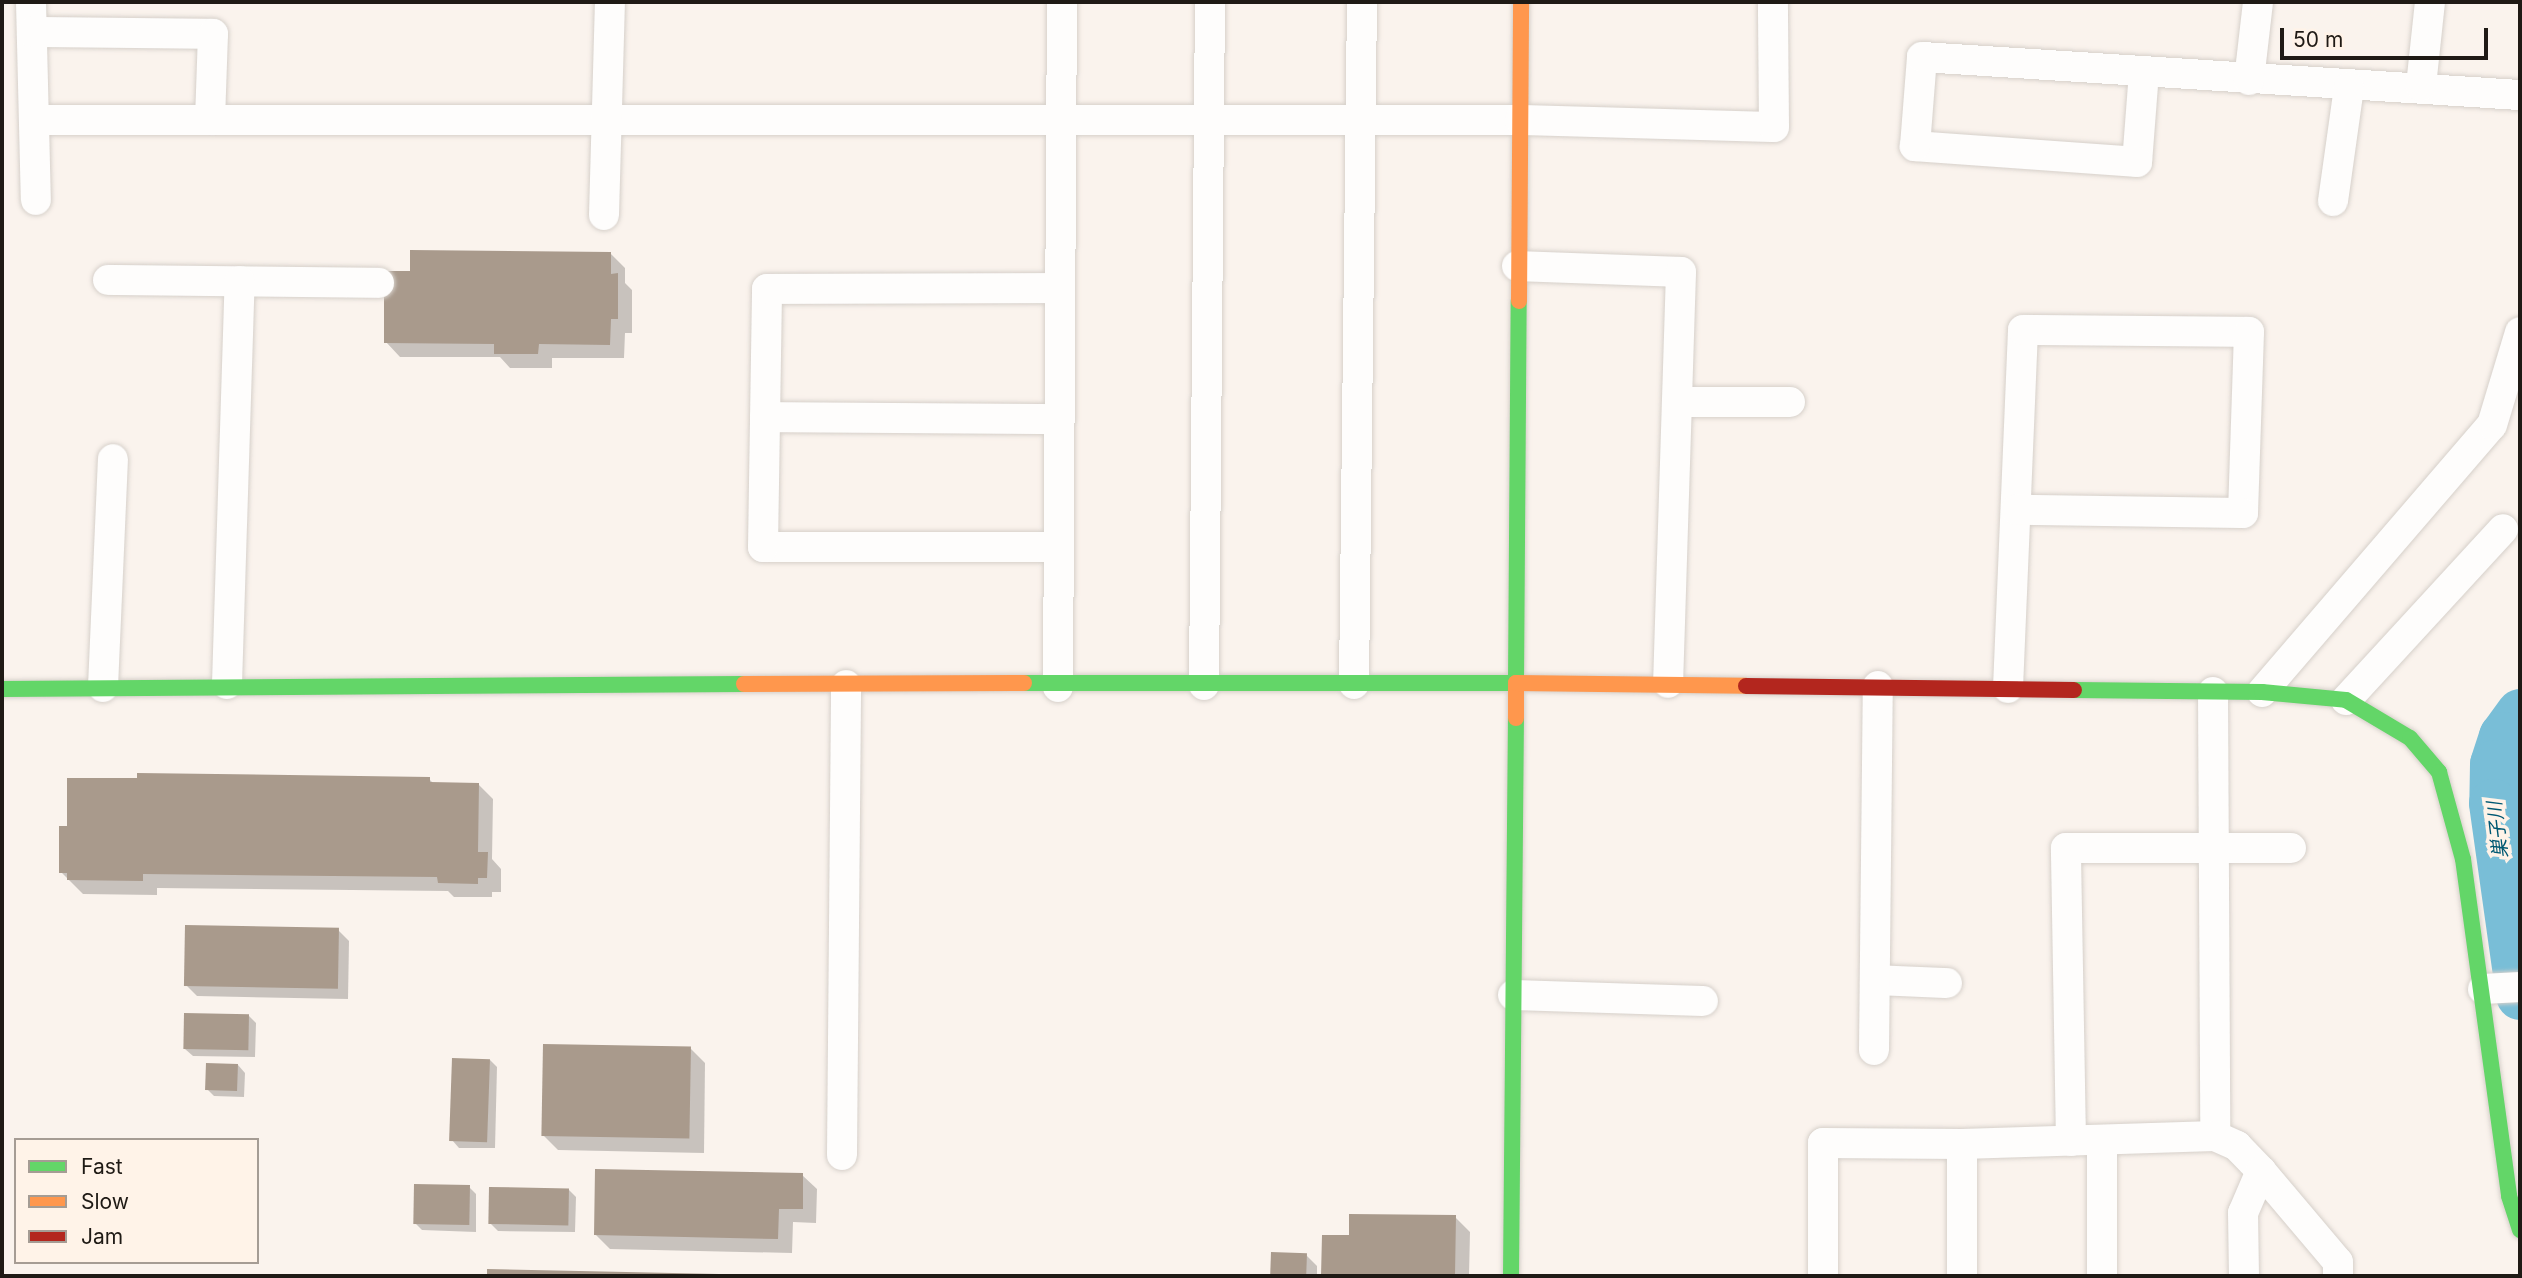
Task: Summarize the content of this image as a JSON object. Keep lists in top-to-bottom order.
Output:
{
  "water": ["巣子川"],
  "legend": ["Fast", "Slow", "Jam"],
  "scale_bar": "50 m"
}
